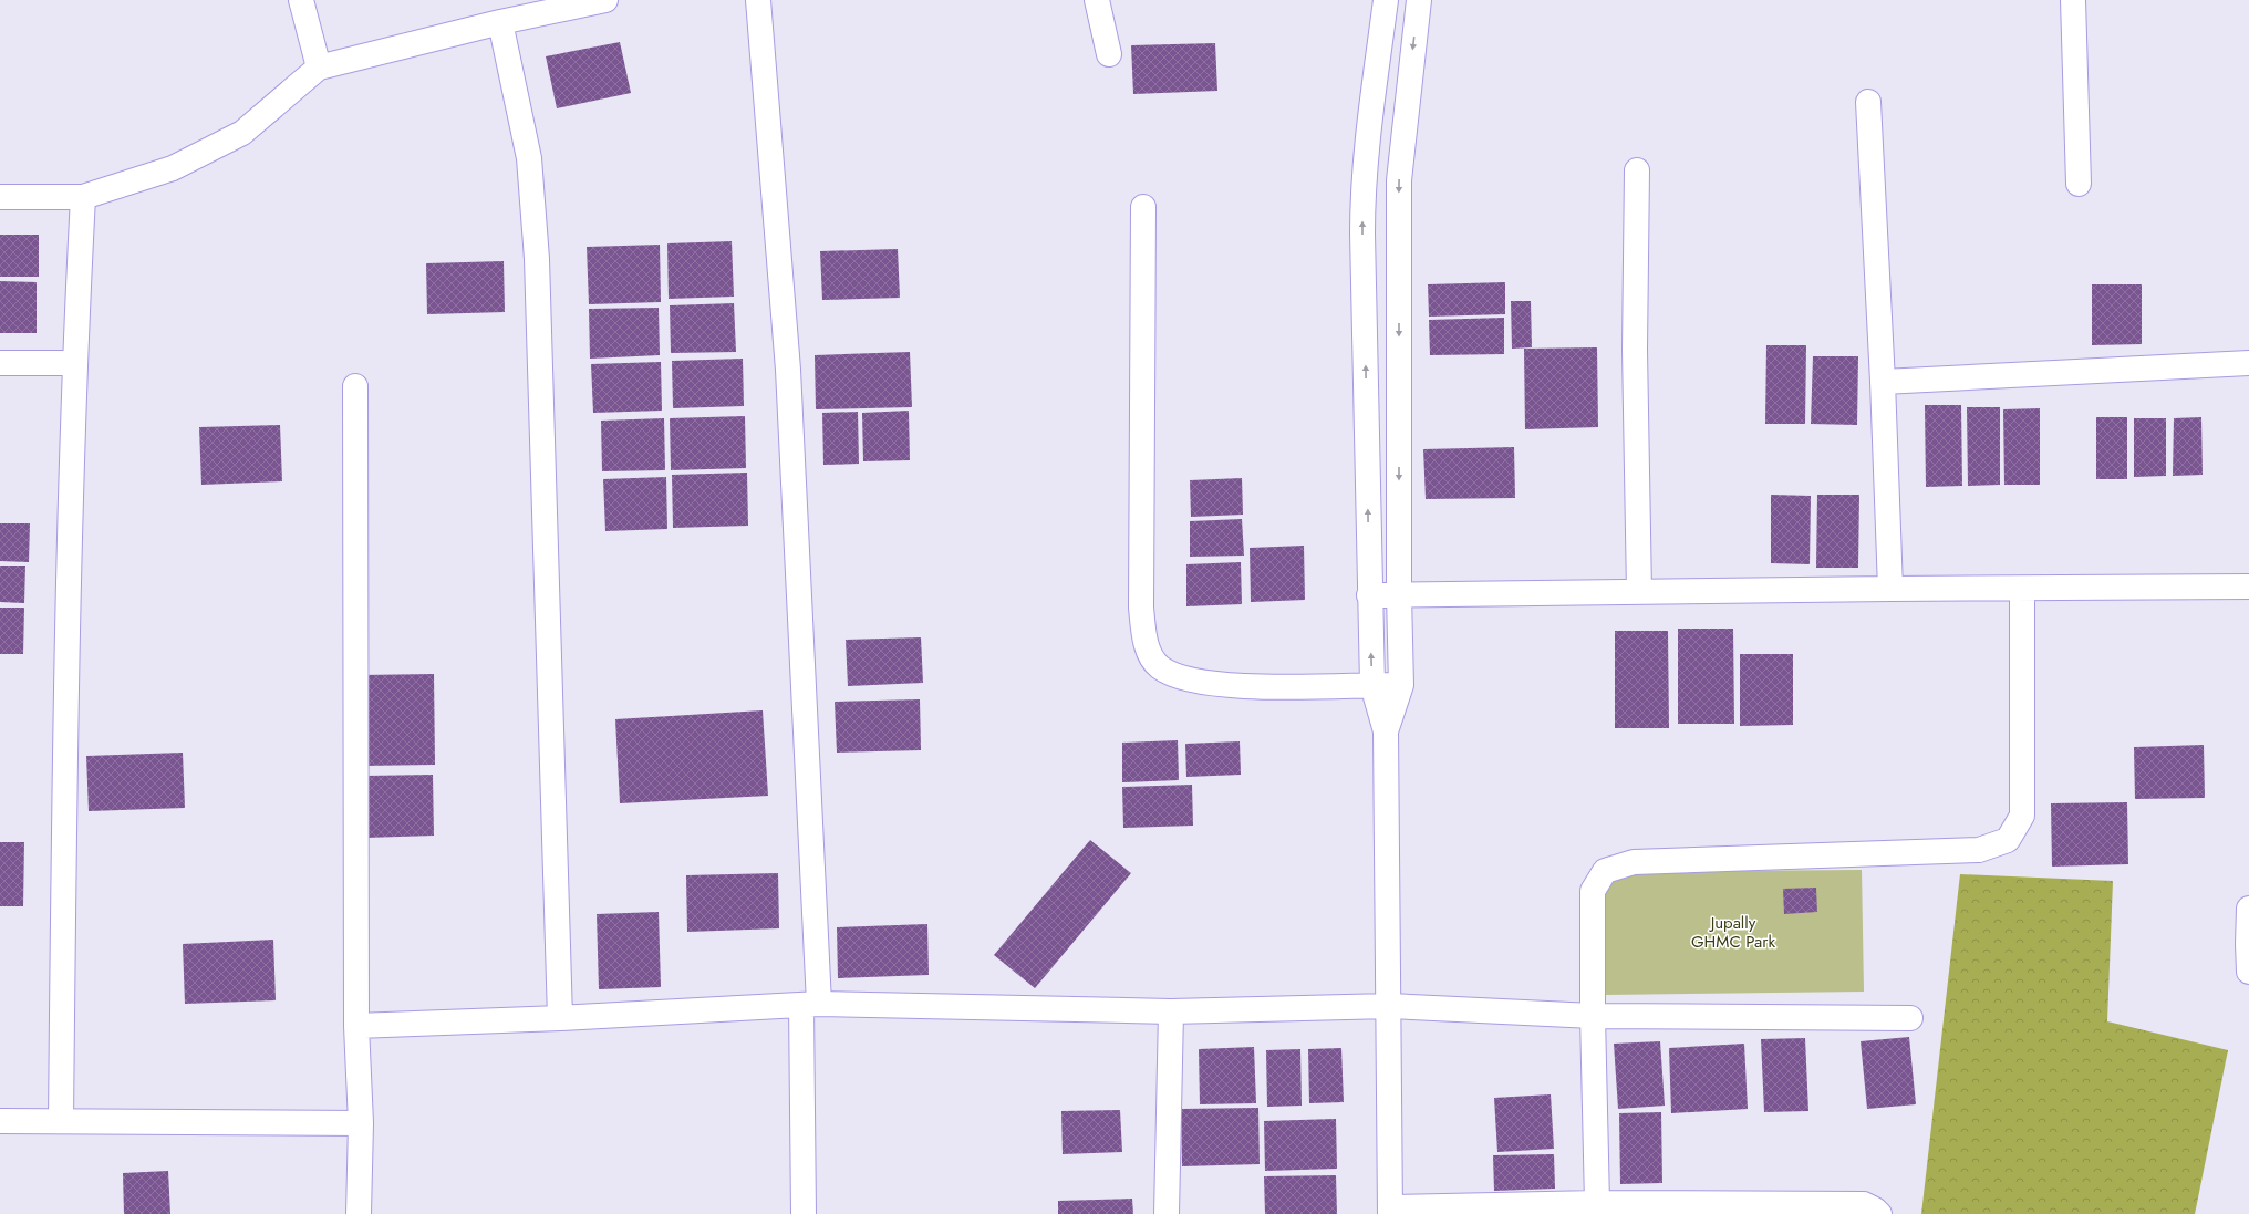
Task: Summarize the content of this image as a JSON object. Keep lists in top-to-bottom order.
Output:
{
  "parks": ["Jupally GHMC Park"]
}
